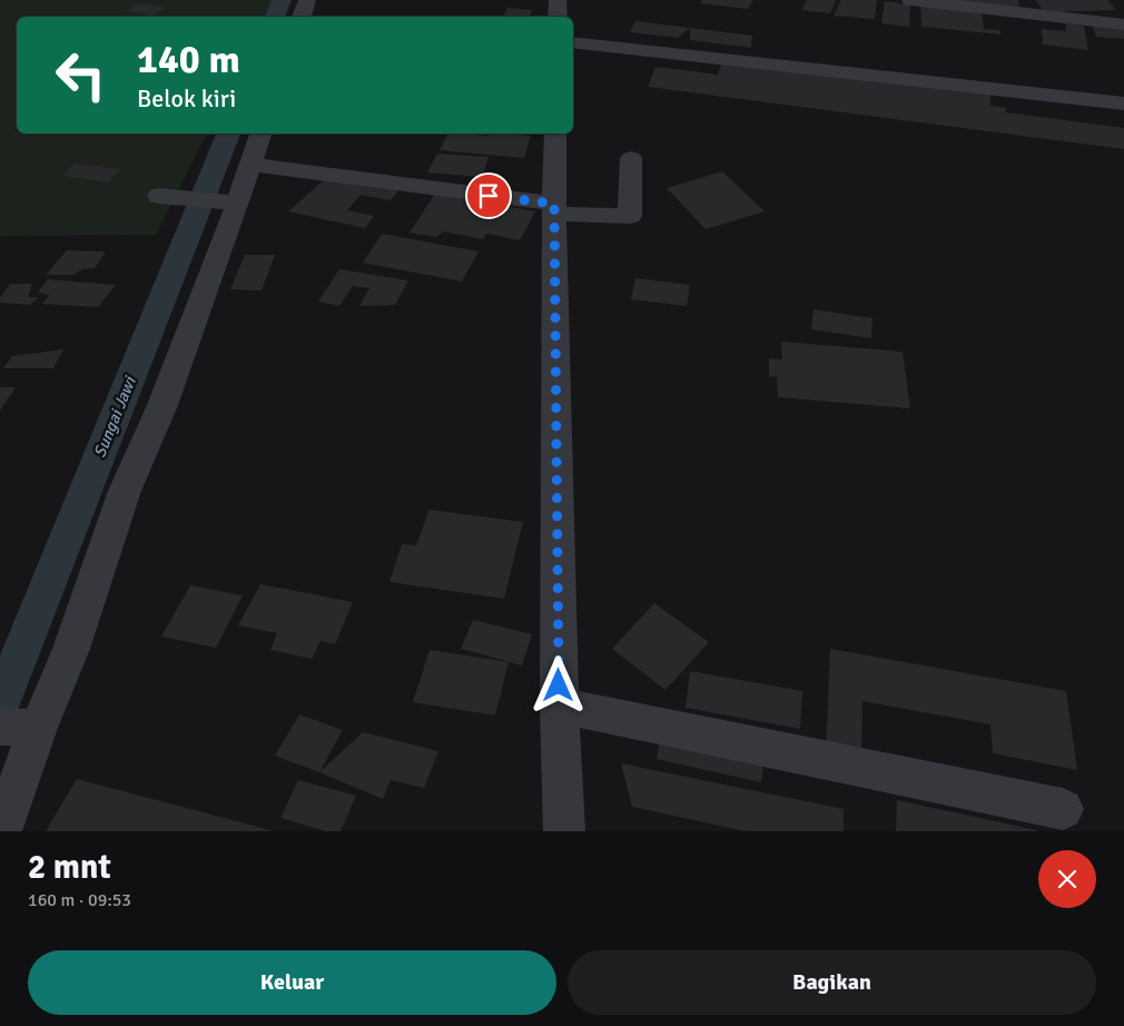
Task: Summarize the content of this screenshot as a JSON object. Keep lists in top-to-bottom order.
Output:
{
  "water": ["Sungai Jawi"],
  "page": {
    "turn": ["140 m", "Belok kiri"],
    "heading": ["2 mnt", "160 m · 09:53"],
    "buttons": ["Keluar", "Bagikan"]
  }
}
